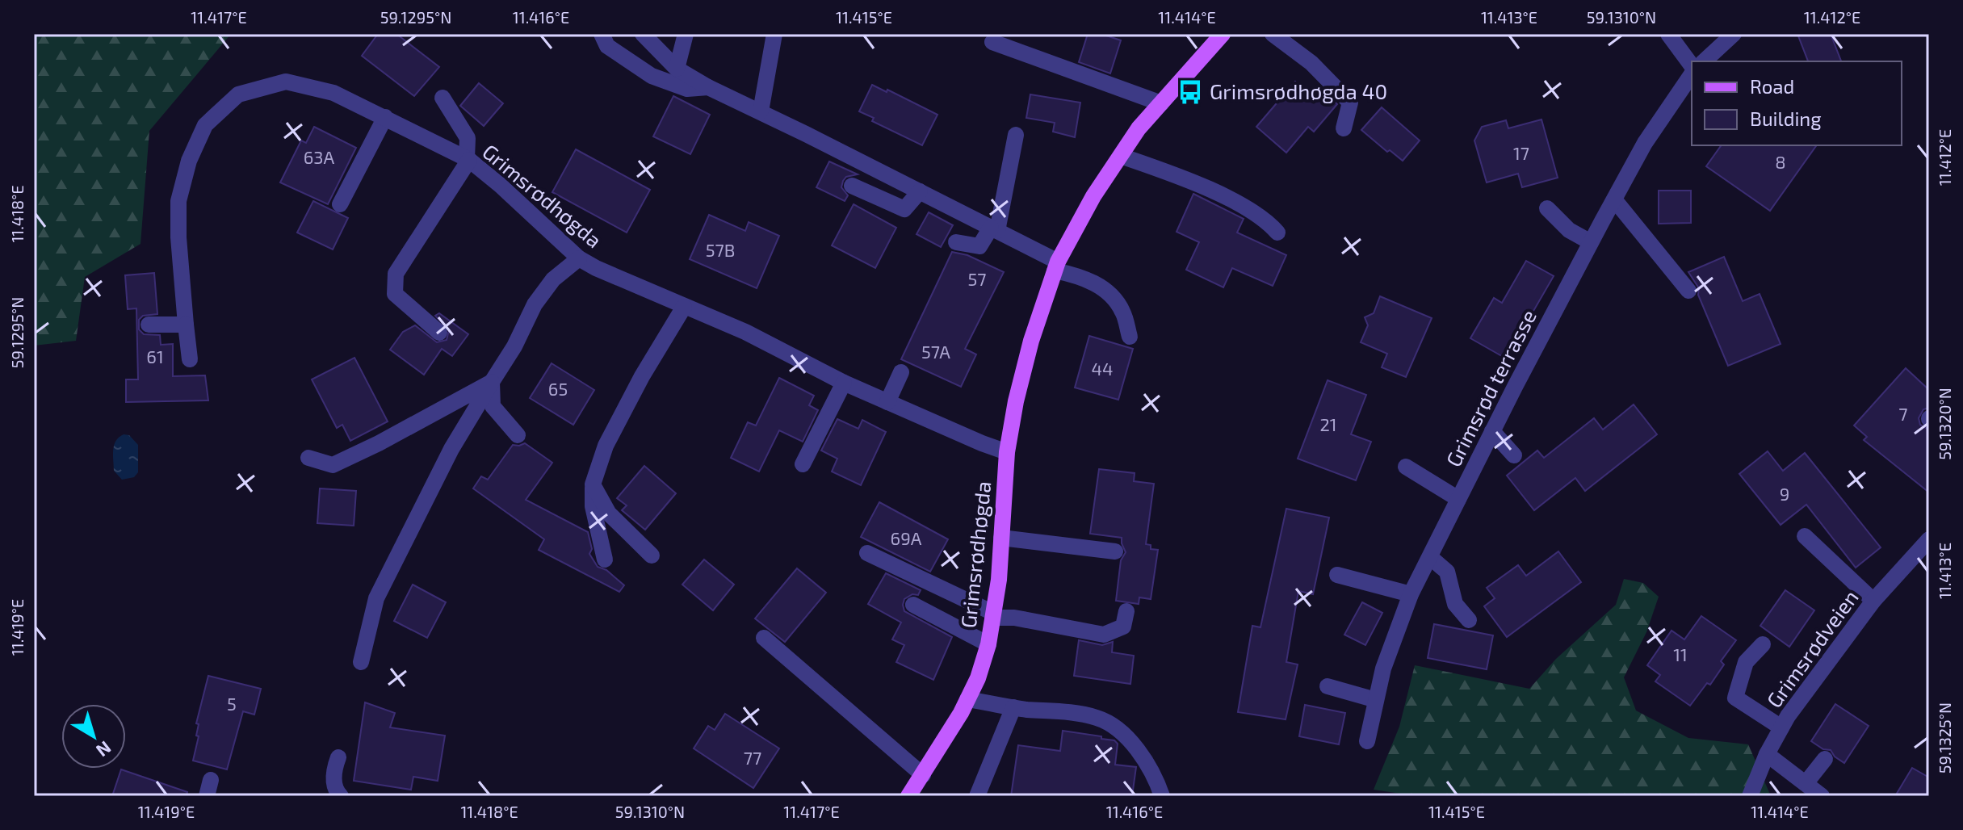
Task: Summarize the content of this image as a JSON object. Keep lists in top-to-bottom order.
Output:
{
  "streets": {
    "main road": ["Grimsrødhøgda"],
    "street": ["Grimsrød terrasse", "Grimsrødveien"]
  },
  "places": {
    "bus stop": ["Grimsrødhøgda 40"]
  },
  "house_numbers": [
    "17",
    "63A",
    "8",
    "57B",
    "57",
    "57A",
    "61",
    "44",
    "65",
    "7",
    "21",
    "9",
    "69A",
    "11",
    "5",
    "77"
  ],
  "legend": ["Road", "Building"],
  "north": "bottom right",
  "coordinates": [
    "11.417°E",
    "59.1295°N",
    "11.416°E",
    "11.415°E",
    "11.414°E",
    "11.413°E",
    "59.1310°N",
    "11.412°E",
    "11.418°E",
    "59.1320°N",
    "11.419°E",
    "59.1325°N"
  ]
}
